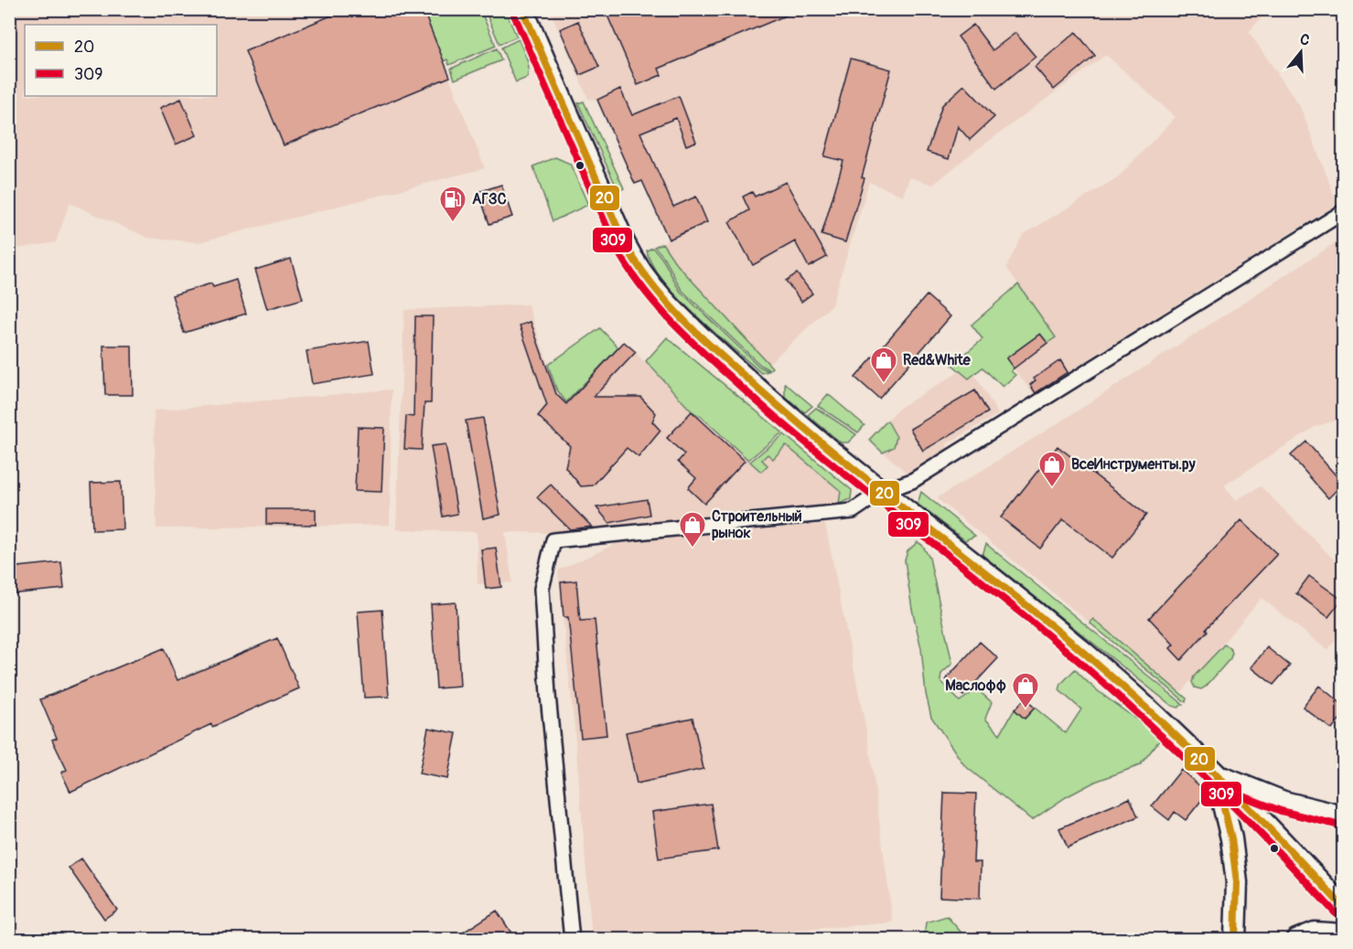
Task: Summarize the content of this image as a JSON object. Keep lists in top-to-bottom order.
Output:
{
  "places": {
    "fuel station": ["АГЗС"],
    "shop": [
      "Red&White",
      "ВсеИнструменты.ру",
      "Строительный рынок",
      "Маслофф"
    ]
  },
  "lines": ["transit line 20", "transit line 309"],
  "legend": ["20", "309"],
  "north": "top"
}
